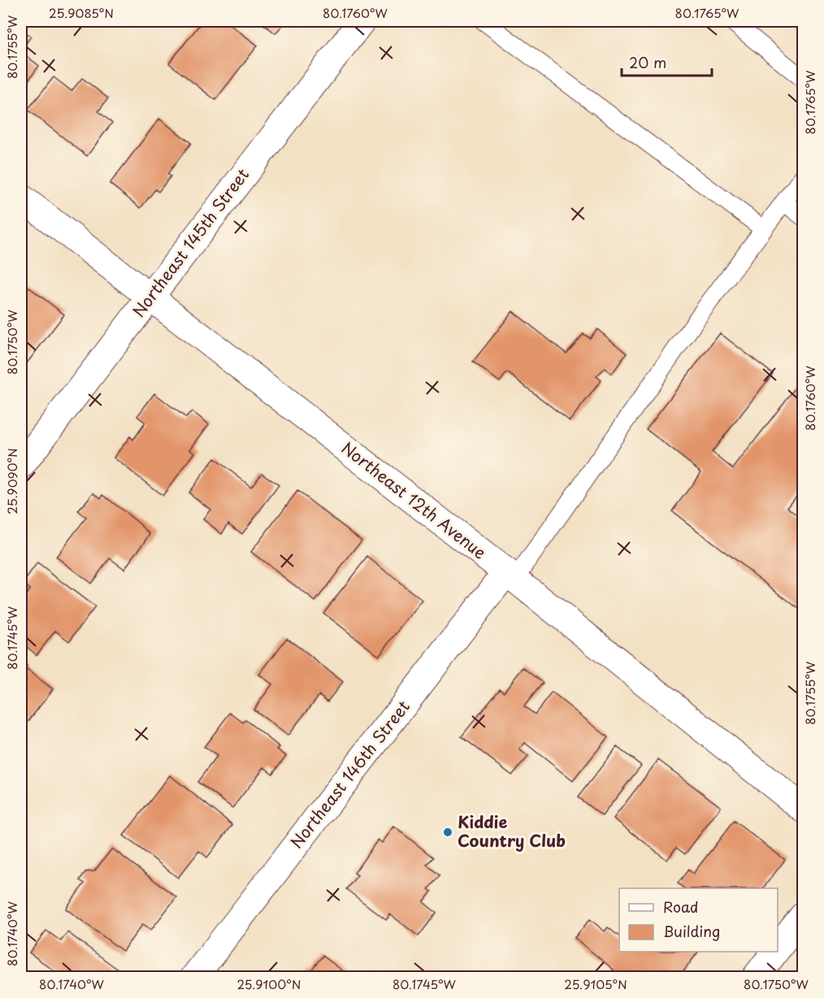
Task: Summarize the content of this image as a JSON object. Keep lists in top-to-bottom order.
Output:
{
  "streets": {
    "street": ["Northeast 145th Street", "Northeast 12th Avenue", "Northeast 146th Street"]
  },
  "crossings": [
    ["Northeast 145th Street", "Northeast 12th Avenue"],
    ["Northeast 12th Avenue", "Northeast 146th Street"]
  ],
  "places": ["Kiddie Country Club"],
  "legend": ["Road", "Building"],
  "scale_bar": "20 m",
  "coordinates": [
    "25.9085°N",
    "80.1760°W",
    "80.1765°W",
    "80.1755°W",
    "80.1750°W",
    "25.9090°N",
    "80.1745°W",
    "80.1740°W",
    "25.9100°N",
    "25.9105°N"
  ]
}
